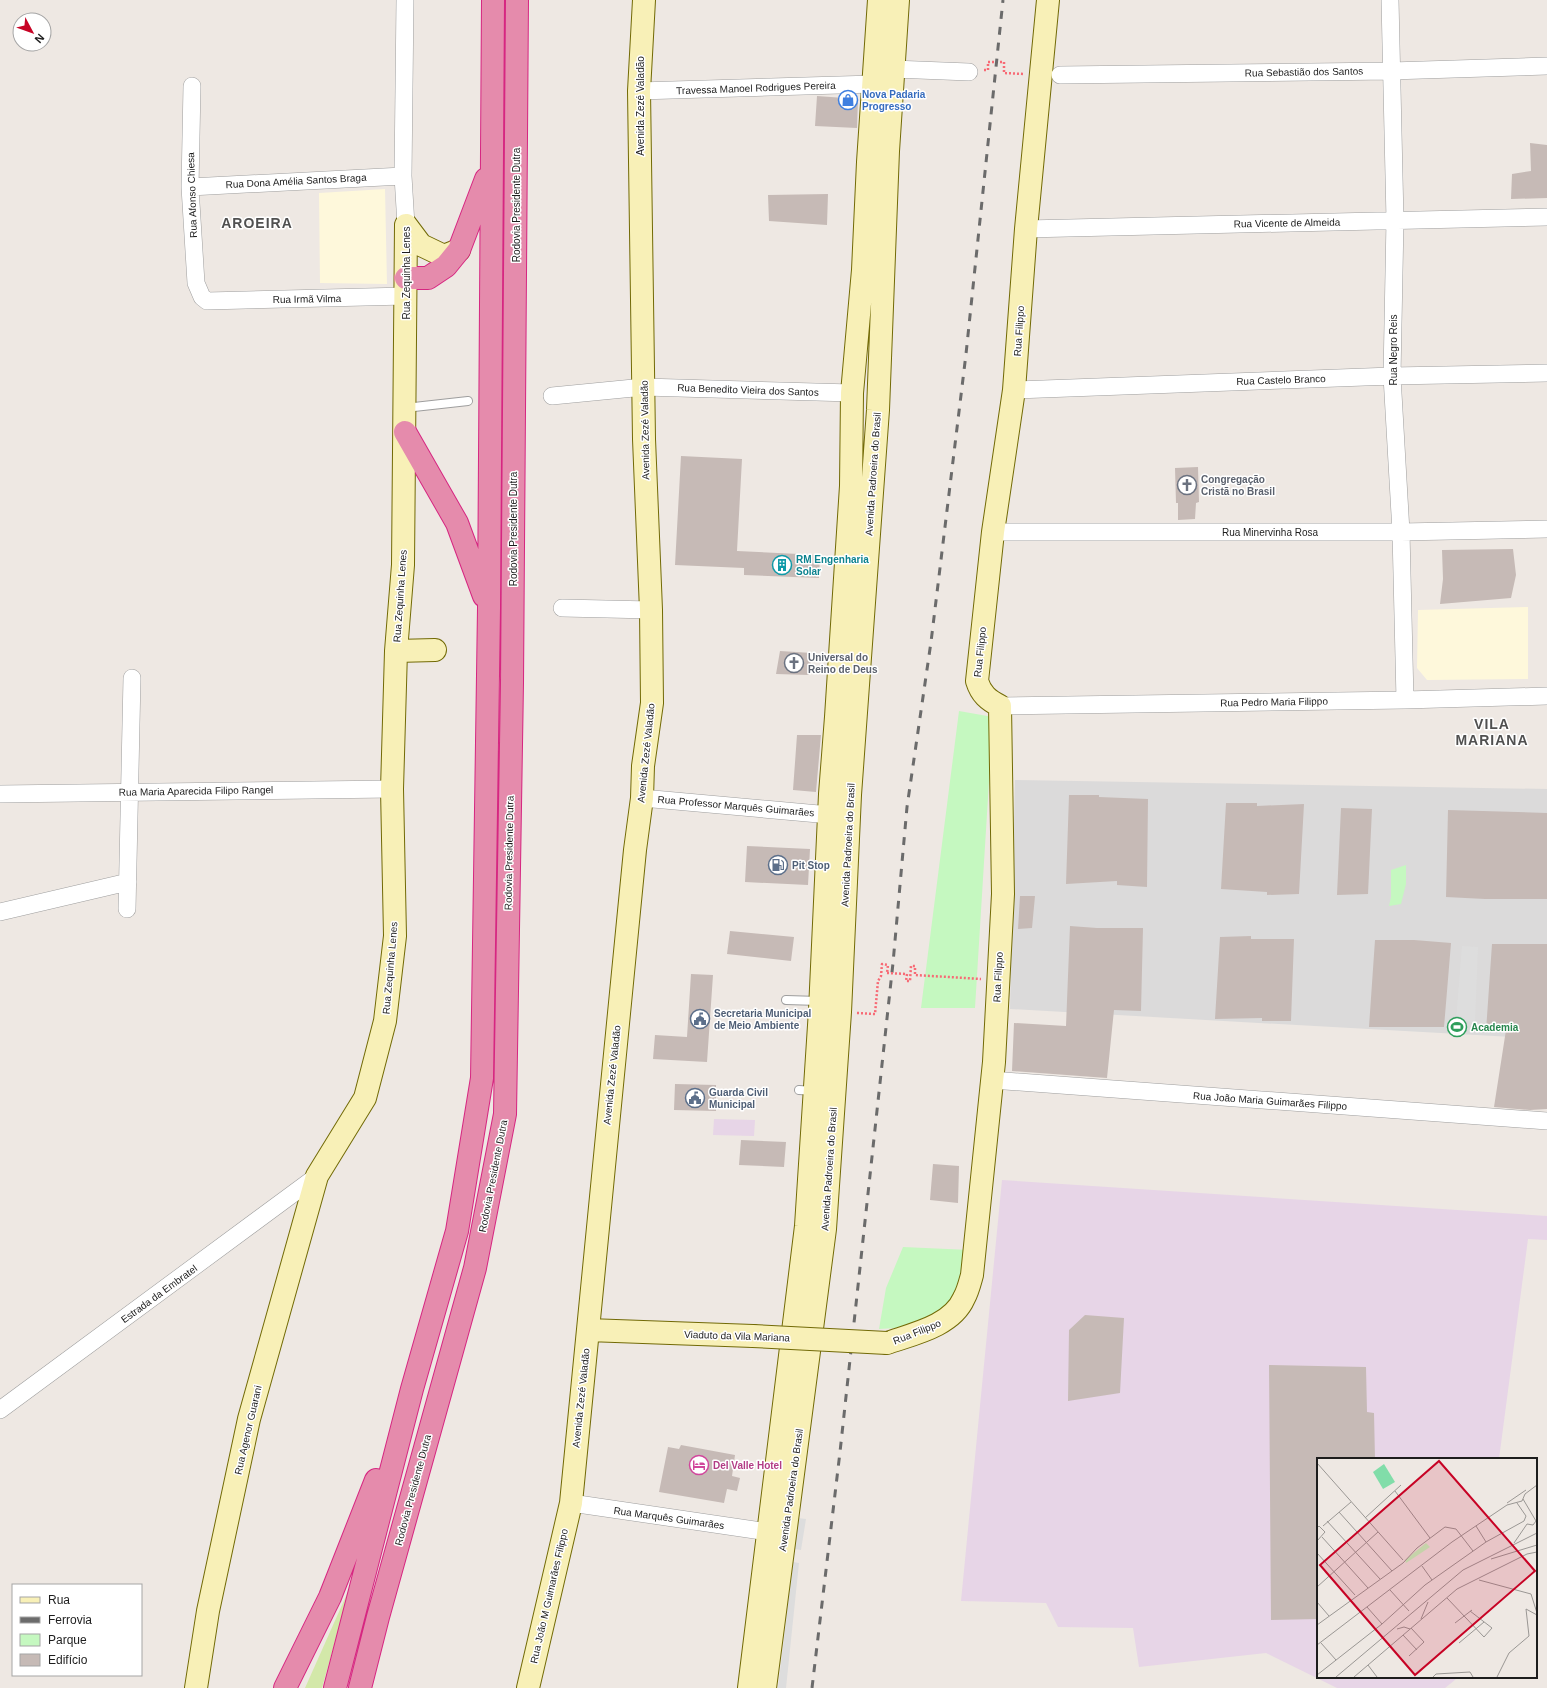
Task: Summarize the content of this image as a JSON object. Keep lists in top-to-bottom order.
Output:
{
  "streets": {
    "highway": ["Rodovia Presidente Dutra"],
    "street": [
      "Rua Sebastião dos Santos",
      "Travessa Manoel Rodrigues Pereira",
      "Avenida Zezé Valadão",
      "Rua Dona Amélia Santos Braga",
      "Rua Afonso Chiesa",
      "Rua Vicente de Almeida",
      "Rua Zequinha Lenes",
      "Rua Irmã Vilma",
      "Rua Filippo",
      "Rua Negro Reis",
      "Rua Castelo Branco",
      "Rua Benedito Vieira dos Santos",
      "Avenida Padroeira do Brasil",
      "Rua Minervinha Rosa",
      "Rua Pedro Maria Filippo",
      "Rua Maria Aparecida Filipo Rangel",
      "Rua Professor Marquês Guimarães",
      "Rua João Maria Guimarães Filippo",
      "Estrada da Embratel",
      "Viaduto da Vila Mariana",
      "Rua Agenor Guarani",
      "Rua Marquês Guimarães",
      "Rua João M Guimarães Filippo"
    ]
  },
  "crossings": [
    ["Rua Sebastião dos Santos", "Rua Filippo"],
    ["Rua Sebastião dos Santos", "Rua Negro Reis"],
    ["Travessa Manoel Rodrigues Pereira", "Avenida Zezé Valadão"],
    ["Travessa Manoel Rodrigues Pereira", "Avenida Padroeira do Brasil"],
    ["Avenida Zezé Valadão", "Rua Benedito Vieira dos Santos"],
    ["Avenida Zezé Valadão", "Rua Professor Marquês Guimarães"],
    ["Avenida Zezé Valadão", "Viaduto da Vila Mariana"],
    ["Avenida Zezé Valadão", "Rua Marquês Guimarães"],
    ["Avenida Zezé Valadão", "Rua João M Guimarães Filippo"],
    ["Rua Dona Amélia Santos Braga", "Rua Afonso Chiesa"],
    ["Rua Dona Amélia Santos Braga", "Rua Zequinha Lenes"],
    ["Rua Afonso Chiesa", "Rua Irmã Vilma"],
    ["Rua Vicente de Almeida", "Rua Filippo"],
    ["Rua Vicente de Almeida", "Rua Negro Reis"],
    ["Rua Zequinha Lenes", "Rua Irmã Vilma"],
    ["Rua Zequinha Lenes", "Rua Maria Aparecida Filipo Rangel"],
    ["Rua Zequinha Lenes", "Estrada da Embratel"],
    ["Rua Zequinha Lenes", "Rua Agenor Guarani"],
    ["Rua Filippo", "Rua Castelo Branco"],
    ["Rua Filippo", "Rua Minervinha Rosa"],
    ["Rua Filippo", "Rua Pedro Maria Filippo"],
    ["Rua Filippo", "Rua João Maria Guimarães Filippo"],
    ["Rua Filippo", "Viaduto da Vila Mariana"],
    ["Rua Negro Reis", "Rua Castelo Branco"],
    ["Rua Negro Reis", "Rua Minervinha Rosa"],
    ["Rua Negro Reis", "Rua Pedro Maria Filippo"],
    ["Rua Benedito Vieira dos Santos", "Avenida Padroeira do Brasil"],
    ["Avenida Padroeira do Brasil", "Rua Professor Marquês Guimarães"],
    ["Avenida Padroeira do Brasil", "Rua Marquês Guimarães"],
    ["Estrada da Embratel", "Rua Agenor Guarani"],
    ["Rua Marquês Guimarães", "Rua João M Guimarães Filippo"]
  ],
  "districts": ["AROEIRA", "VILA MARIANA"],
  "places": {
    "shop": ["Nova Padaria Progresso"],
    "church": ["Congregação Cristã no Brasil", "Universal do Reino de Deus"],
    "building": ["RM Engenharia Solar"],
    "fuel station": ["Pit Stop"],
    "public building": ["Secretaria Municipal de Meio Ambiente", "Guarda Civil Municipal"],
    "sports": ["Academia"],
    "hotel": ["Del Valle Hotel"]
  },
  "legend": [
    "Rua",
    "Ferrovia",
    "Parque",
    "Edifício"
  ],
  "north": "bottom right"
}
